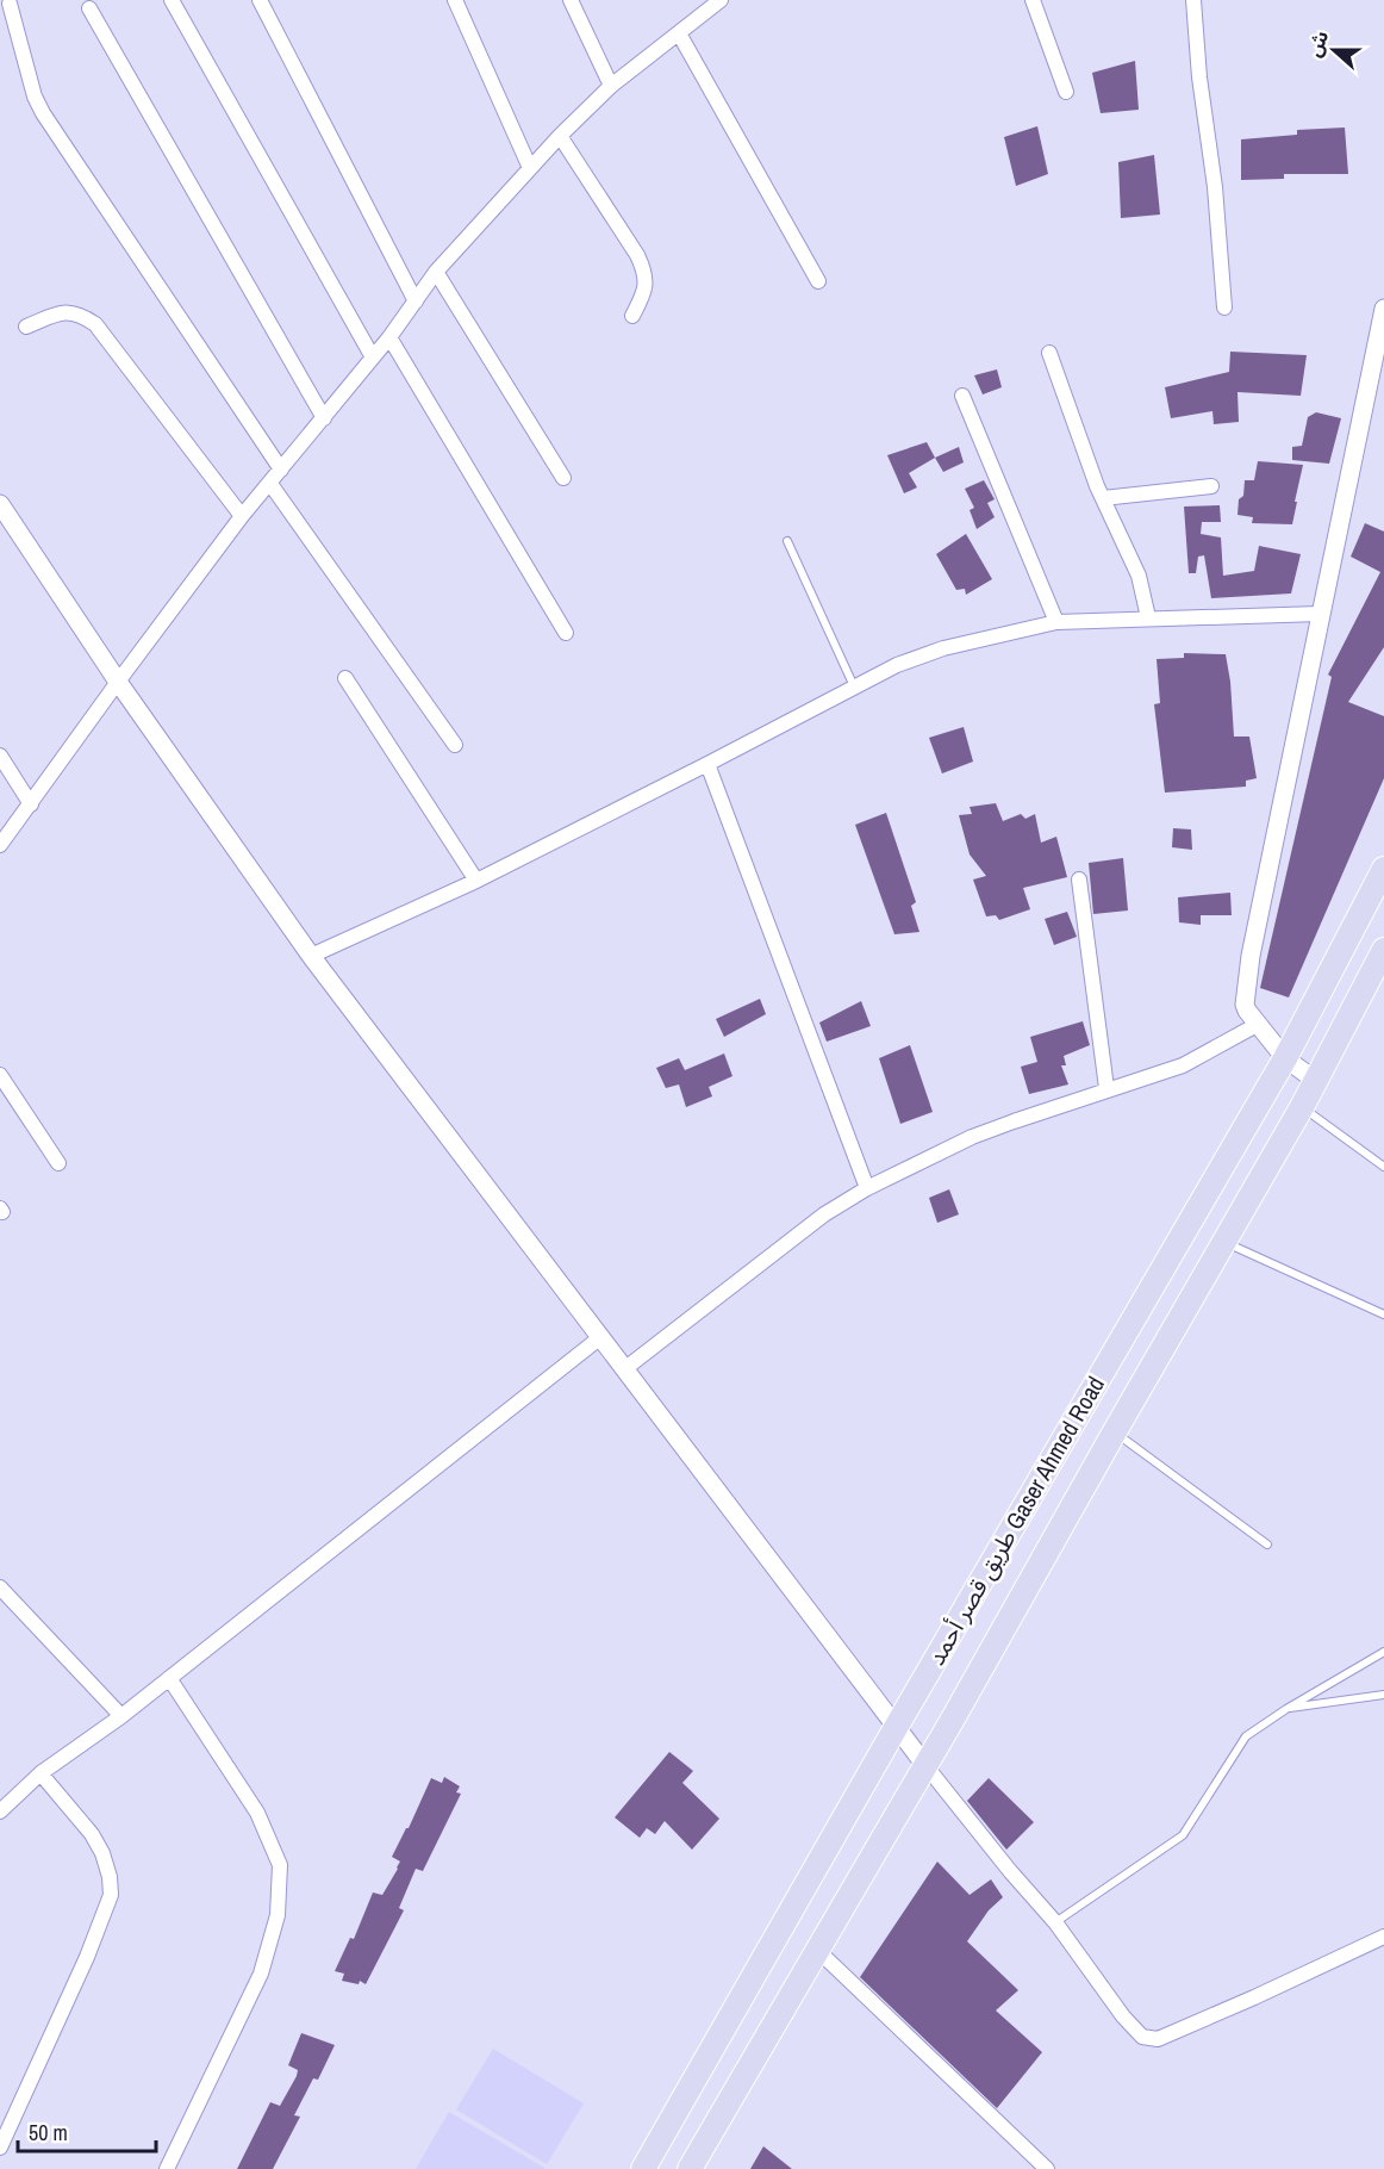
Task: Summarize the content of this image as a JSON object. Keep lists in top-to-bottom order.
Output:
{
  "streets": {
    "main road": ["طريق قصر أحمد Gaser Ahmed Road"]
  },
  "scale_bar": "50 m",
  "north": "left"
}
